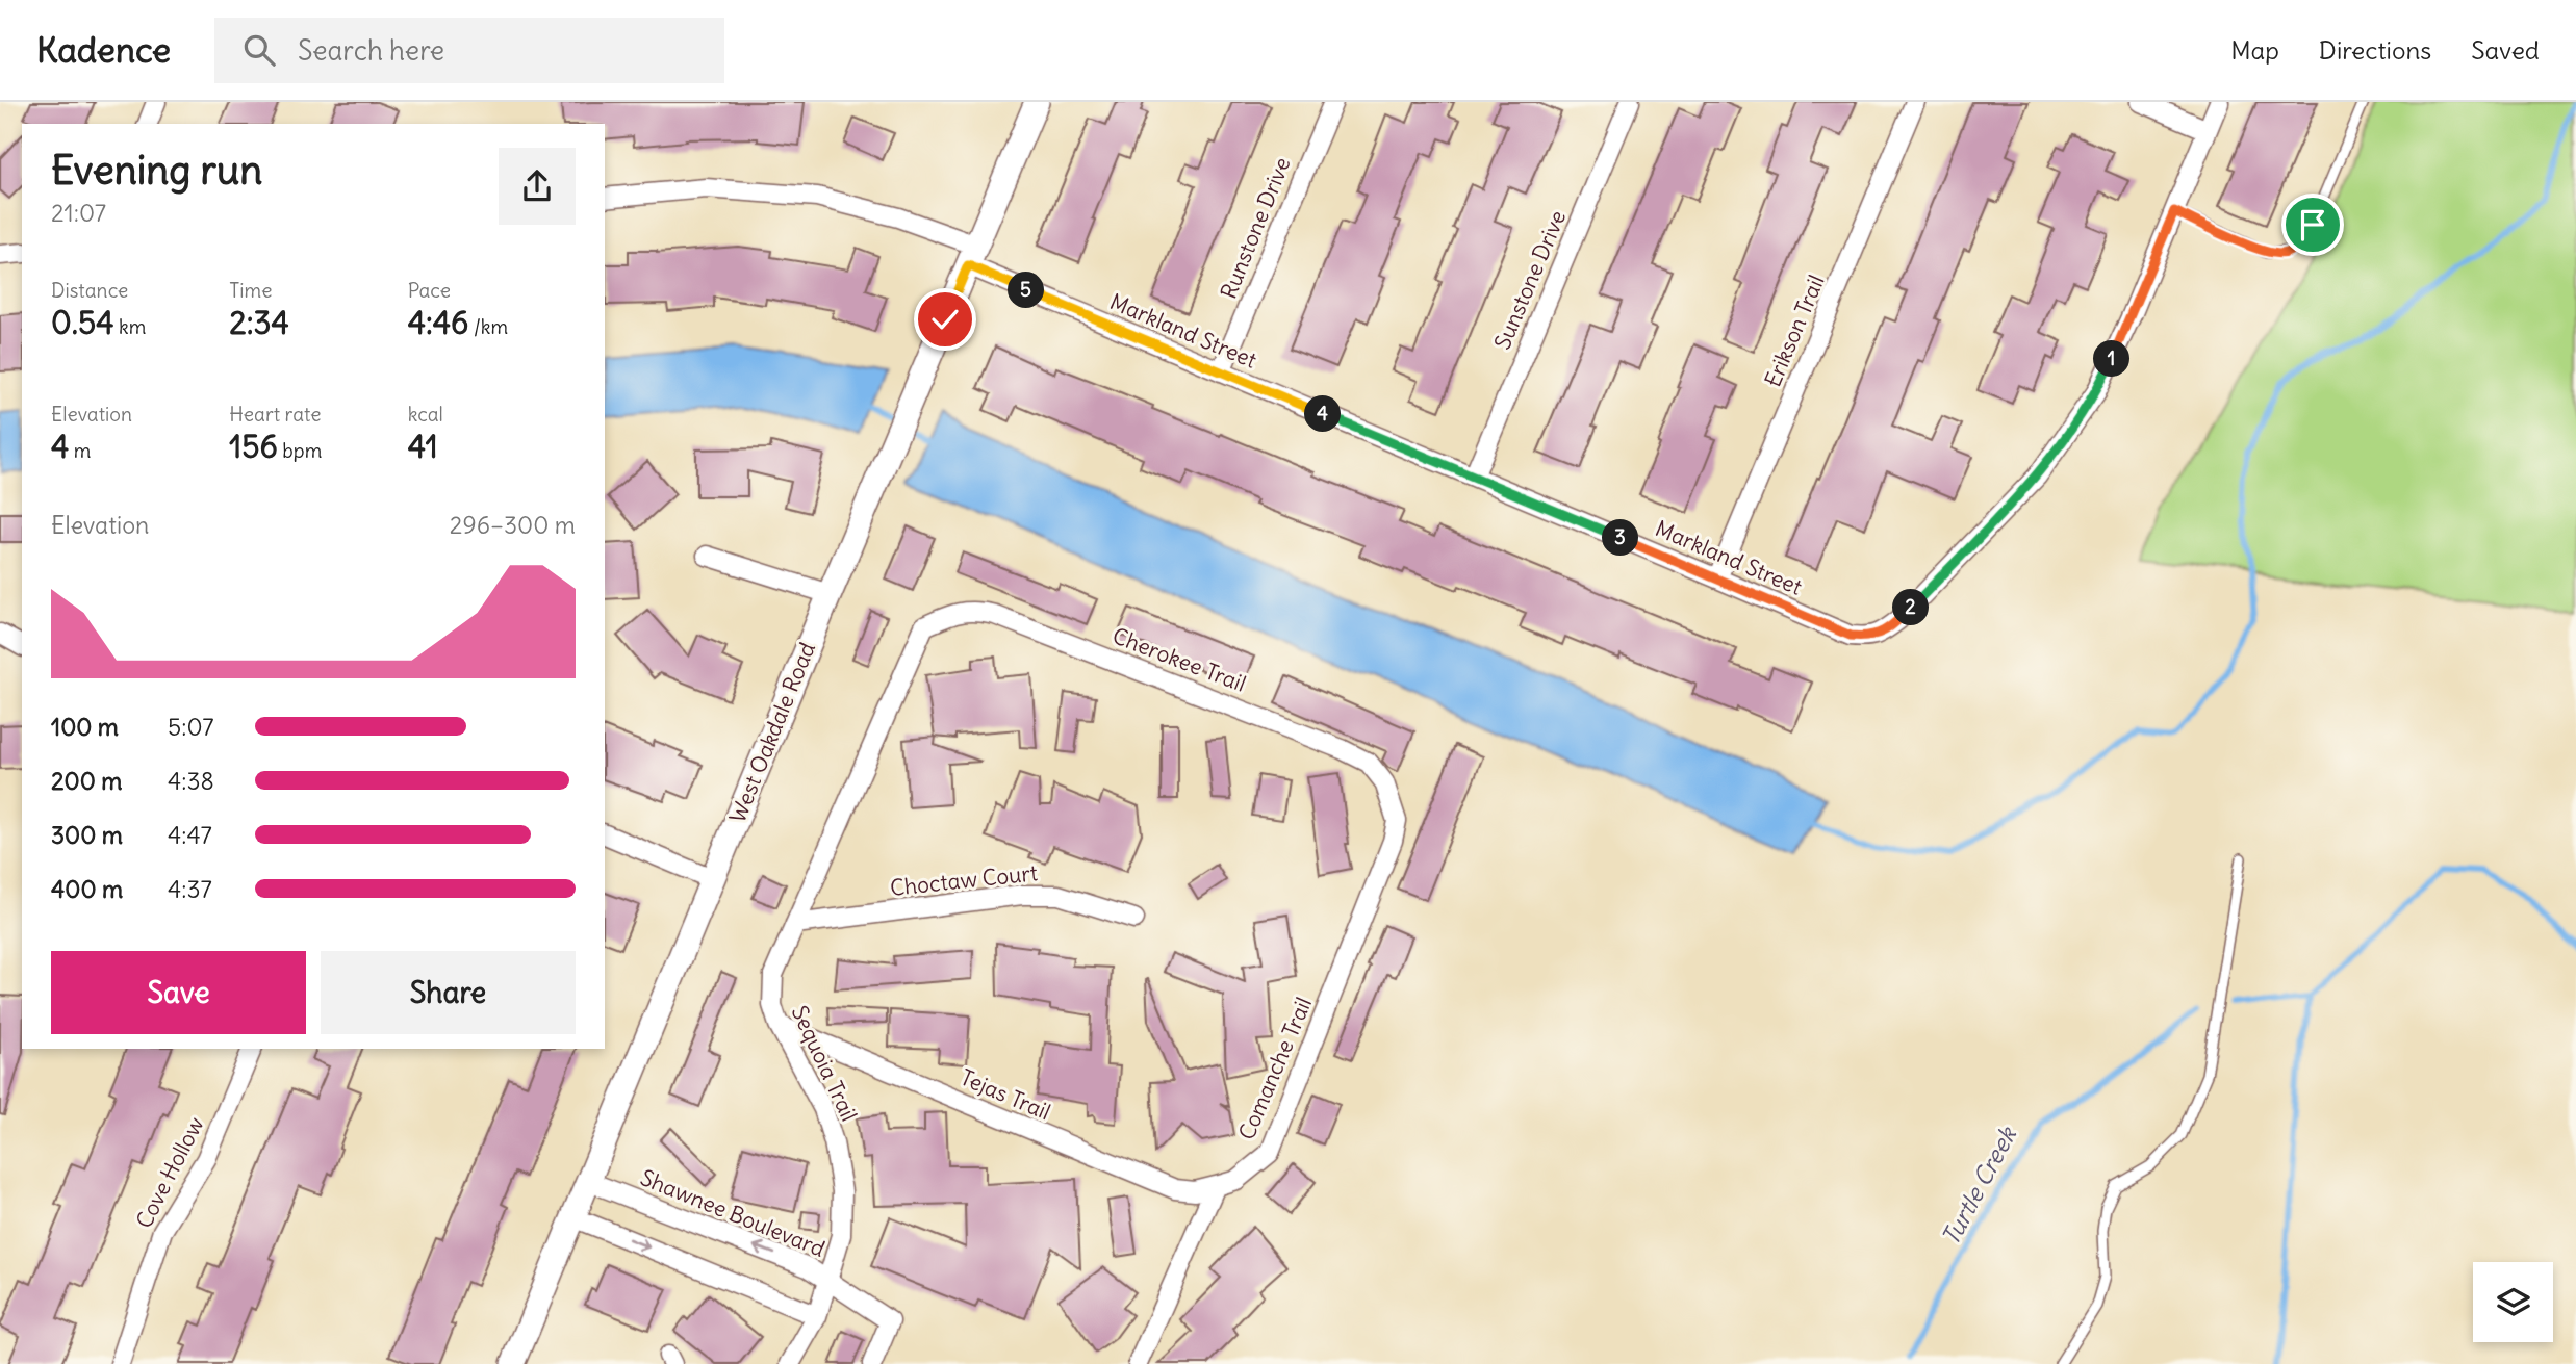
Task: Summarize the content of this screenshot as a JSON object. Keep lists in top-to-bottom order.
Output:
{
  "streets": {
    "street": [
      "Runstone Drive",
      "Sunstone Drive",
      "Markland Street",
      "Erikson Trail",
      "Cherokee Trail",
      "West Oakdale Road",
      "Choctaw Court",
      "Sequoia Trail",
      "Comanche Trail",
      "Tejas Trail",
      "Cove Hollow",
      "Shawnee Boulevard"
    ]
  },
  "crossings": [
    ["Runstone Drive", "Markland Street"],
    ["Sunstone Drive", "Markland Street"],
    ["Markland Street", "Erikson Trail"],
    ["Markland Street", "West Oakdale Road"],
    ["Cherokee Trail", "Sequoia Trail"],
    ["Cherokee Trail", "Comanche Trail"],
    ["West Oakdale Road", "Shawnee Boulevard"],
    ["Choctaw Court", "Sequoia Trail"],
    ["Sequoia Trail", "Tejas Trail"],
    ["Sequoia Trail", "Shawnee Boulevard"],
    ["Comanche Trail", "Tejas Trail"]
  ],
  "water": ["Turtle Creek"],
  "page": {
    "header": "Kadence",
    "search": "Search here",
    "nav": ["Map", "Directions", "Saved"],
    "heading": ["Evening run", "21:07"],
    "stats": [
      ["Distance", "0.54 km"],
      ["Time", "2:34"],
      ["Pace", "4:46 /km"],
      ["Elevation", "4 m"],
      ["Heart rate", "156 bpm"],
      ["kcal", "41"]
    ],
    "pins": [
      "5",
      "1",
      "4",
      "3",
      "2"
    ],
    "chart": ["Elevation", "296–300 m"],
    "list": [
      {
        "name": "100 m",
        "note": "5:07"
      },
      {
        "name": "200 m",
        "note": "4:38"
      },
      {
        "name": "300 m",
        "note": "4:47"
      },
      {
        "name": "400 m",
        "note": "4:37"
      }
    ],
    "buttons": ["Save", "Share"]
  }
}
